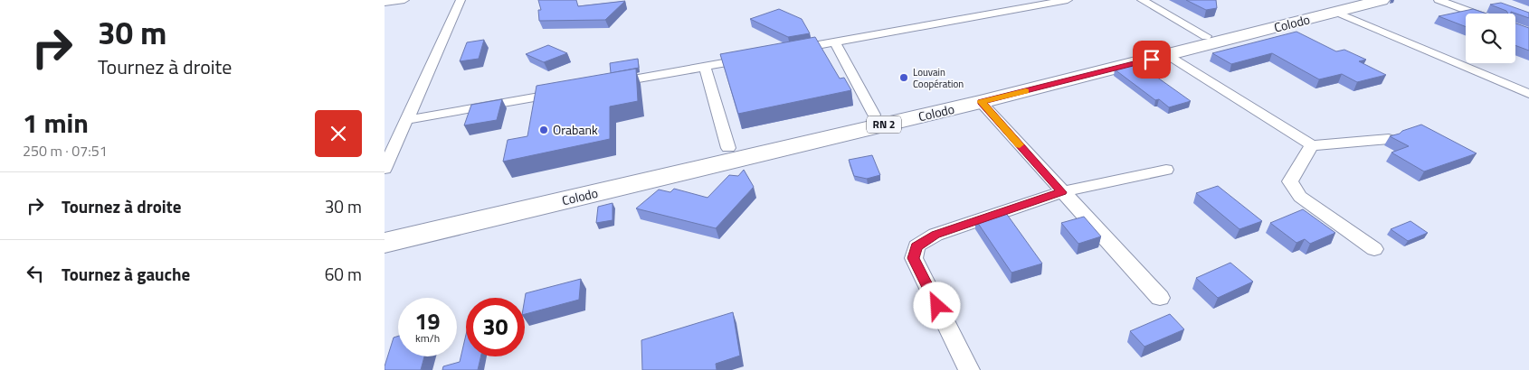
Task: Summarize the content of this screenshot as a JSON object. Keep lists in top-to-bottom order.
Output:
{
  "streets": {
    "main road": ["Colodo", "RN 2"]
  },
  "places": ["Louvain Coopération", "Orabank"],
  "page": {
    "turn": ["30 m", "Tournez à droite"],
    "heading": ["1 min", "250 m · 07:51"],
    "list": [
      {
        "name": "Tournez à droite",
        "value": "30 m"
      },
      {
        "name": "Tournez à gauche",
        "value": "60 m"
      }
    ],
    "speed": "19 km/h",
    "limit": "30"
  }
}
